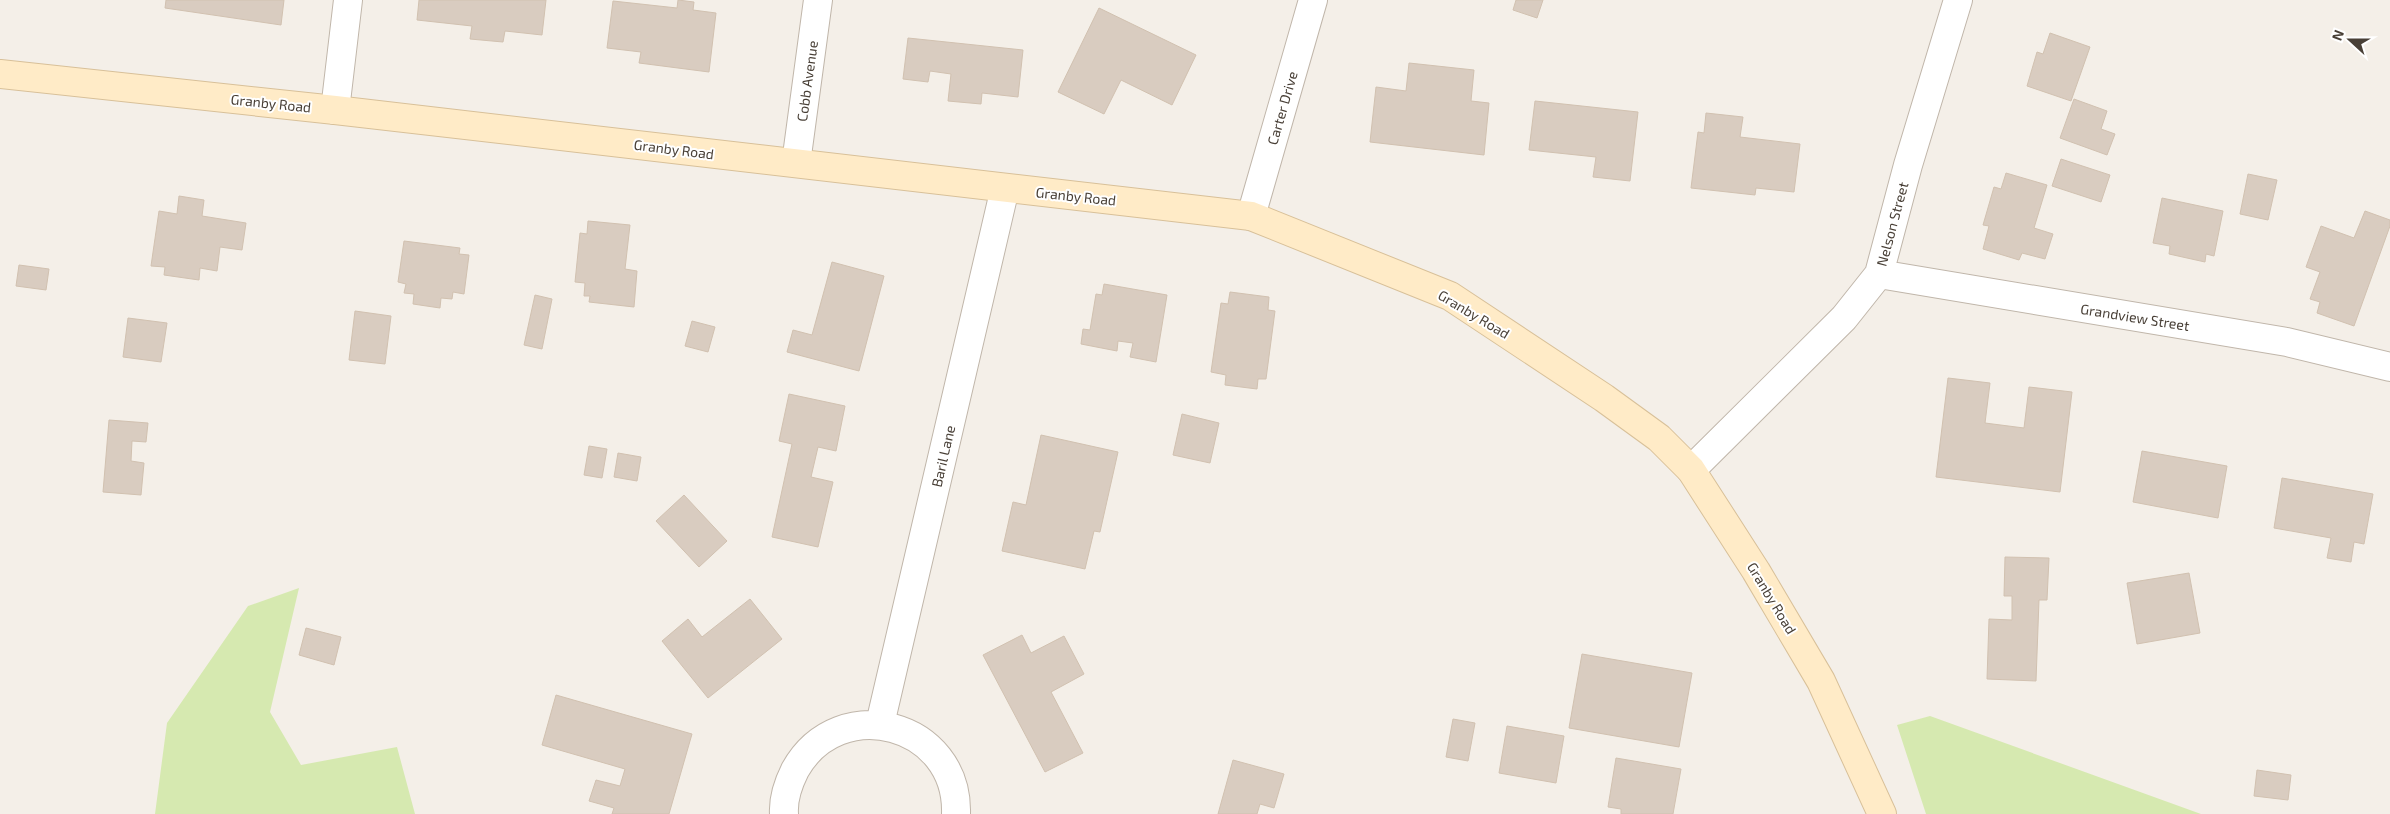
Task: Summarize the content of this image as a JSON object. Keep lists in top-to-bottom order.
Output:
{
  "streets": {
    "main road": ["Granby Road"],
    "street": [
      "Cobb Avenue",
      "Carter Drive",
      "Nelson Street",
      "Grandview Street",
      "Baril Lane"
    ]
  },
  "crossings": [
    ["Cobb Avenue", "Granby Road"],
    ["Granby Road", "Carter Drive"],
    ["Granby Road", "Nelson Street"],
    ["Granby Road", "Baril Lane"],
    ["Nelson Street", "Grandview Street"]
  ],
  "north": "left"
}
